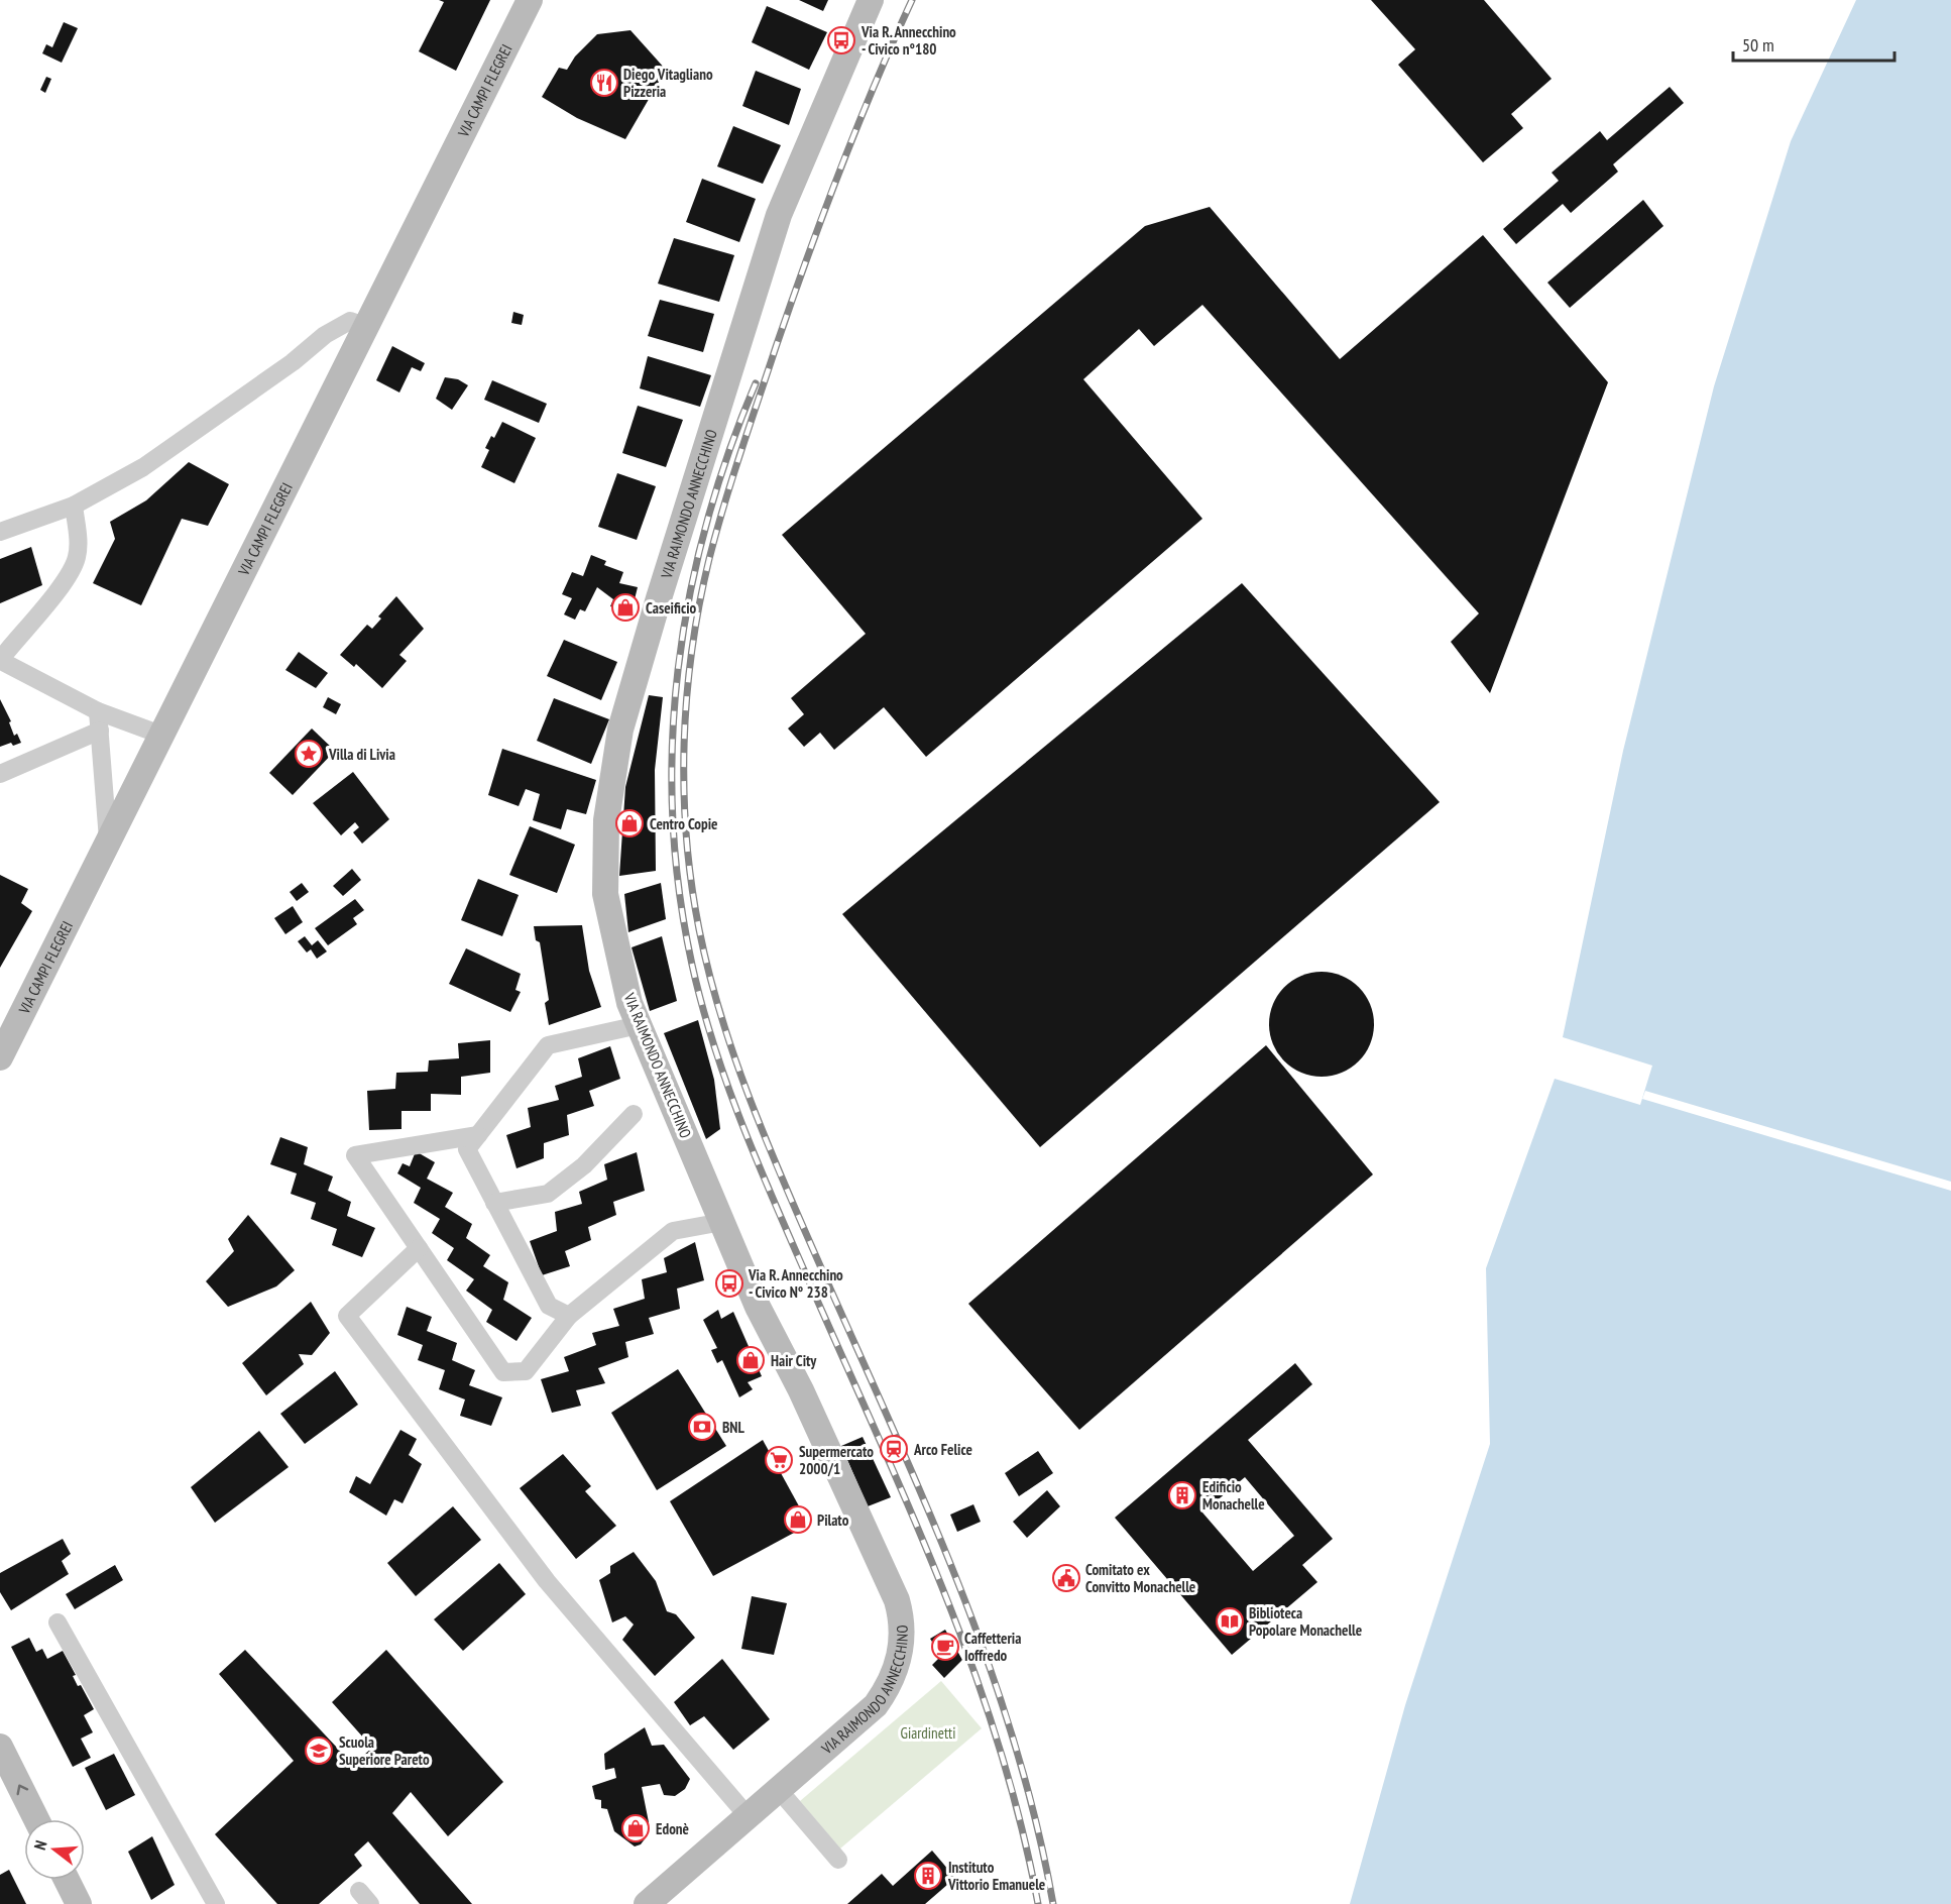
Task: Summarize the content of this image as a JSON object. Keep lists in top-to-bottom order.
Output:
{
  "streets": {
    "street": ["VIA CAMPI FLEGREI", "VIA RAIMONDO ANNECCHINO"]
  },
  "parks": ["Giardinetti"],
  "places": {
    "bus stop": ["Via R. Annecchino - Civico n°180", "Via R. Annecchino - Civico N° 238"],
    "restaurant": ["Diego Vitagliano Pizzeria"],
    "shop": [
      "Caseificio",
      "Centro Copie",
      "Hair City",
      "Pilato",
      "Edonè"
    ],
    "place": ["Villa di Livia"],
    "bank": ["BNL"],
    "station": ["Arco Felice"],
    "supermarket": ["Supermercato 2000/1"],
    "building": ["Edificio Monachelle", "Instituto Vittorio Emanuele"],
    "public building": ["Comitato ex Convitto Monachelle"],
    "library": ["Biblioteca Popolare Monachelle"],
    "cafe": ["Caffetteria Ioffredo"],
    "school or university": ["Scuola Superiore Pareto"]
  },
  "scale_bar": "50 m",
  "north": "left"
}
